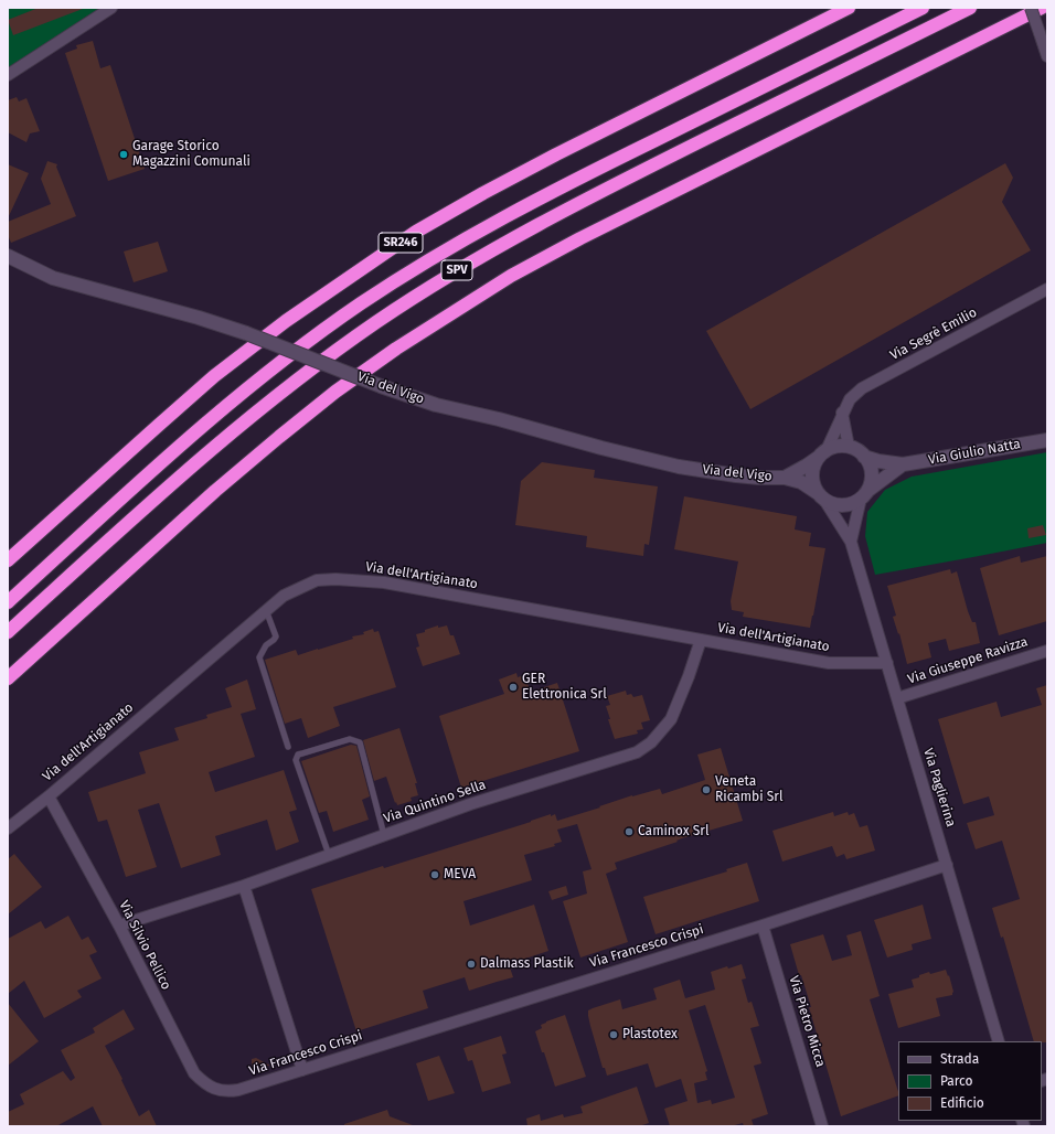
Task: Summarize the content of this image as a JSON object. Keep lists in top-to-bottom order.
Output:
{
  "streets": {
    "highway": ["SR246", "SPV"],
    "street": [
      "Via Segrè Emilio",
      "Via del Vigo",
      "Via Giulio Natta",
      "Via dell'Artigianato",
      "Via Giuseppe Ravizza",
      "Via Paglierina",
      "Via Quintino Sella",
      "Via Silvio Pellico",
      "Via Francesco Crispi",
      "Via Pietro Micca"
    ]
  },
  "crossings": [
    ["Via Segrè Emilio", "Via del Vigo"],
    ["Via Segrè Emilio", "Via Giulio Natta"],
    ["Via Segrè Emilio", "Via Paglierina"],
    ["Via del Vigo", "Via Giulio Natta"],
    ["Via del Vigo", "Via Paglierina"],
    ["Via Giulio Natta", "Via Paglierina"],
    ["Via dell'Artigianato", "Via Paglierina"],
    ["Via dell'Artigianato", "Via Quintino Sella"],
    ["Via dell'Artigianato", "Via Silvio Pellico"],
    ["Via Giuseppe Ravizza", "Via Paglierina"],
    ["Via Paglierina", "Via Francesco Crispi"],
    ["Via Quintino Sella", "Via Silvio Pellico"],
    ["Via Silvio Pellico", "Via Francesco Crispi"],
    ["Via Francesco Crispi", "Via Pietro Micca"]
  ],
  "places": [
    "Garage Storico Magazzini Comunali",
    "GER Elettronica Srl",
    "Veneta Ricambi Srl",
    "Caminox Srl",
    "MEVA",
    "Dalmass Plastik",
    "Plastotex"
  ],
  "legend": ["Strada", "Parco", "Edificio"]
}
